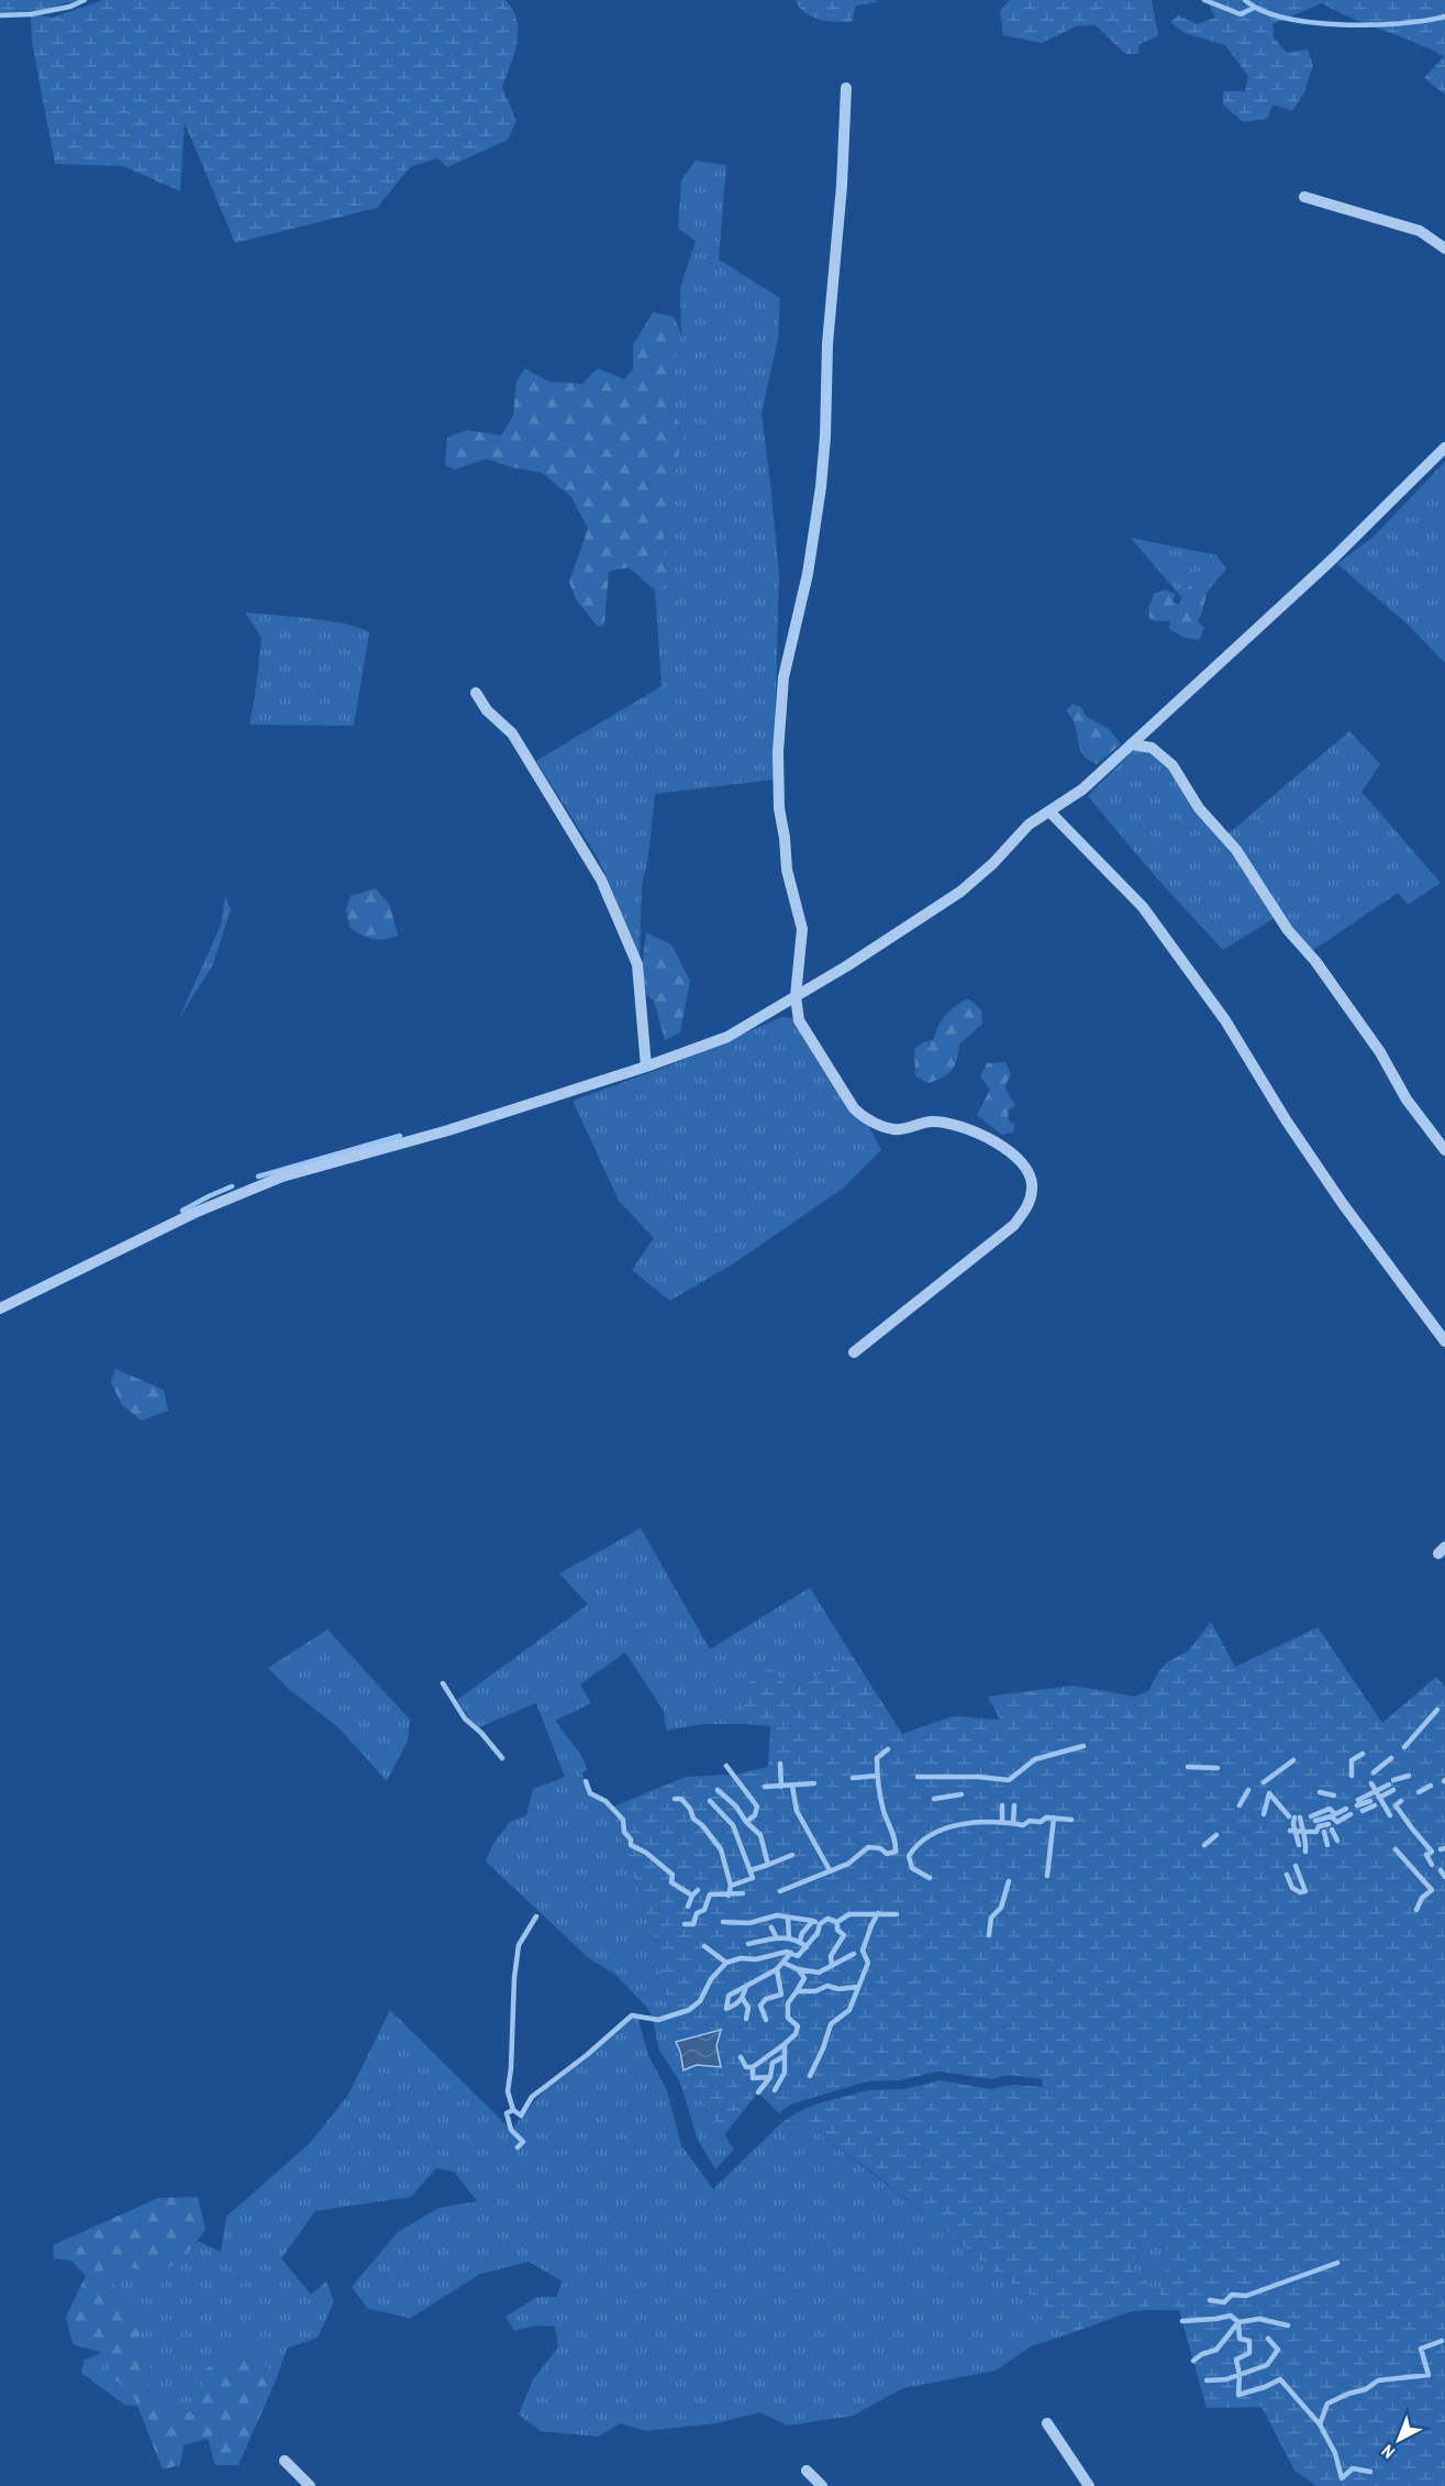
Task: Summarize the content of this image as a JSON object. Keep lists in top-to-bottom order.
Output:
{
  "north": "bottom left"
}
